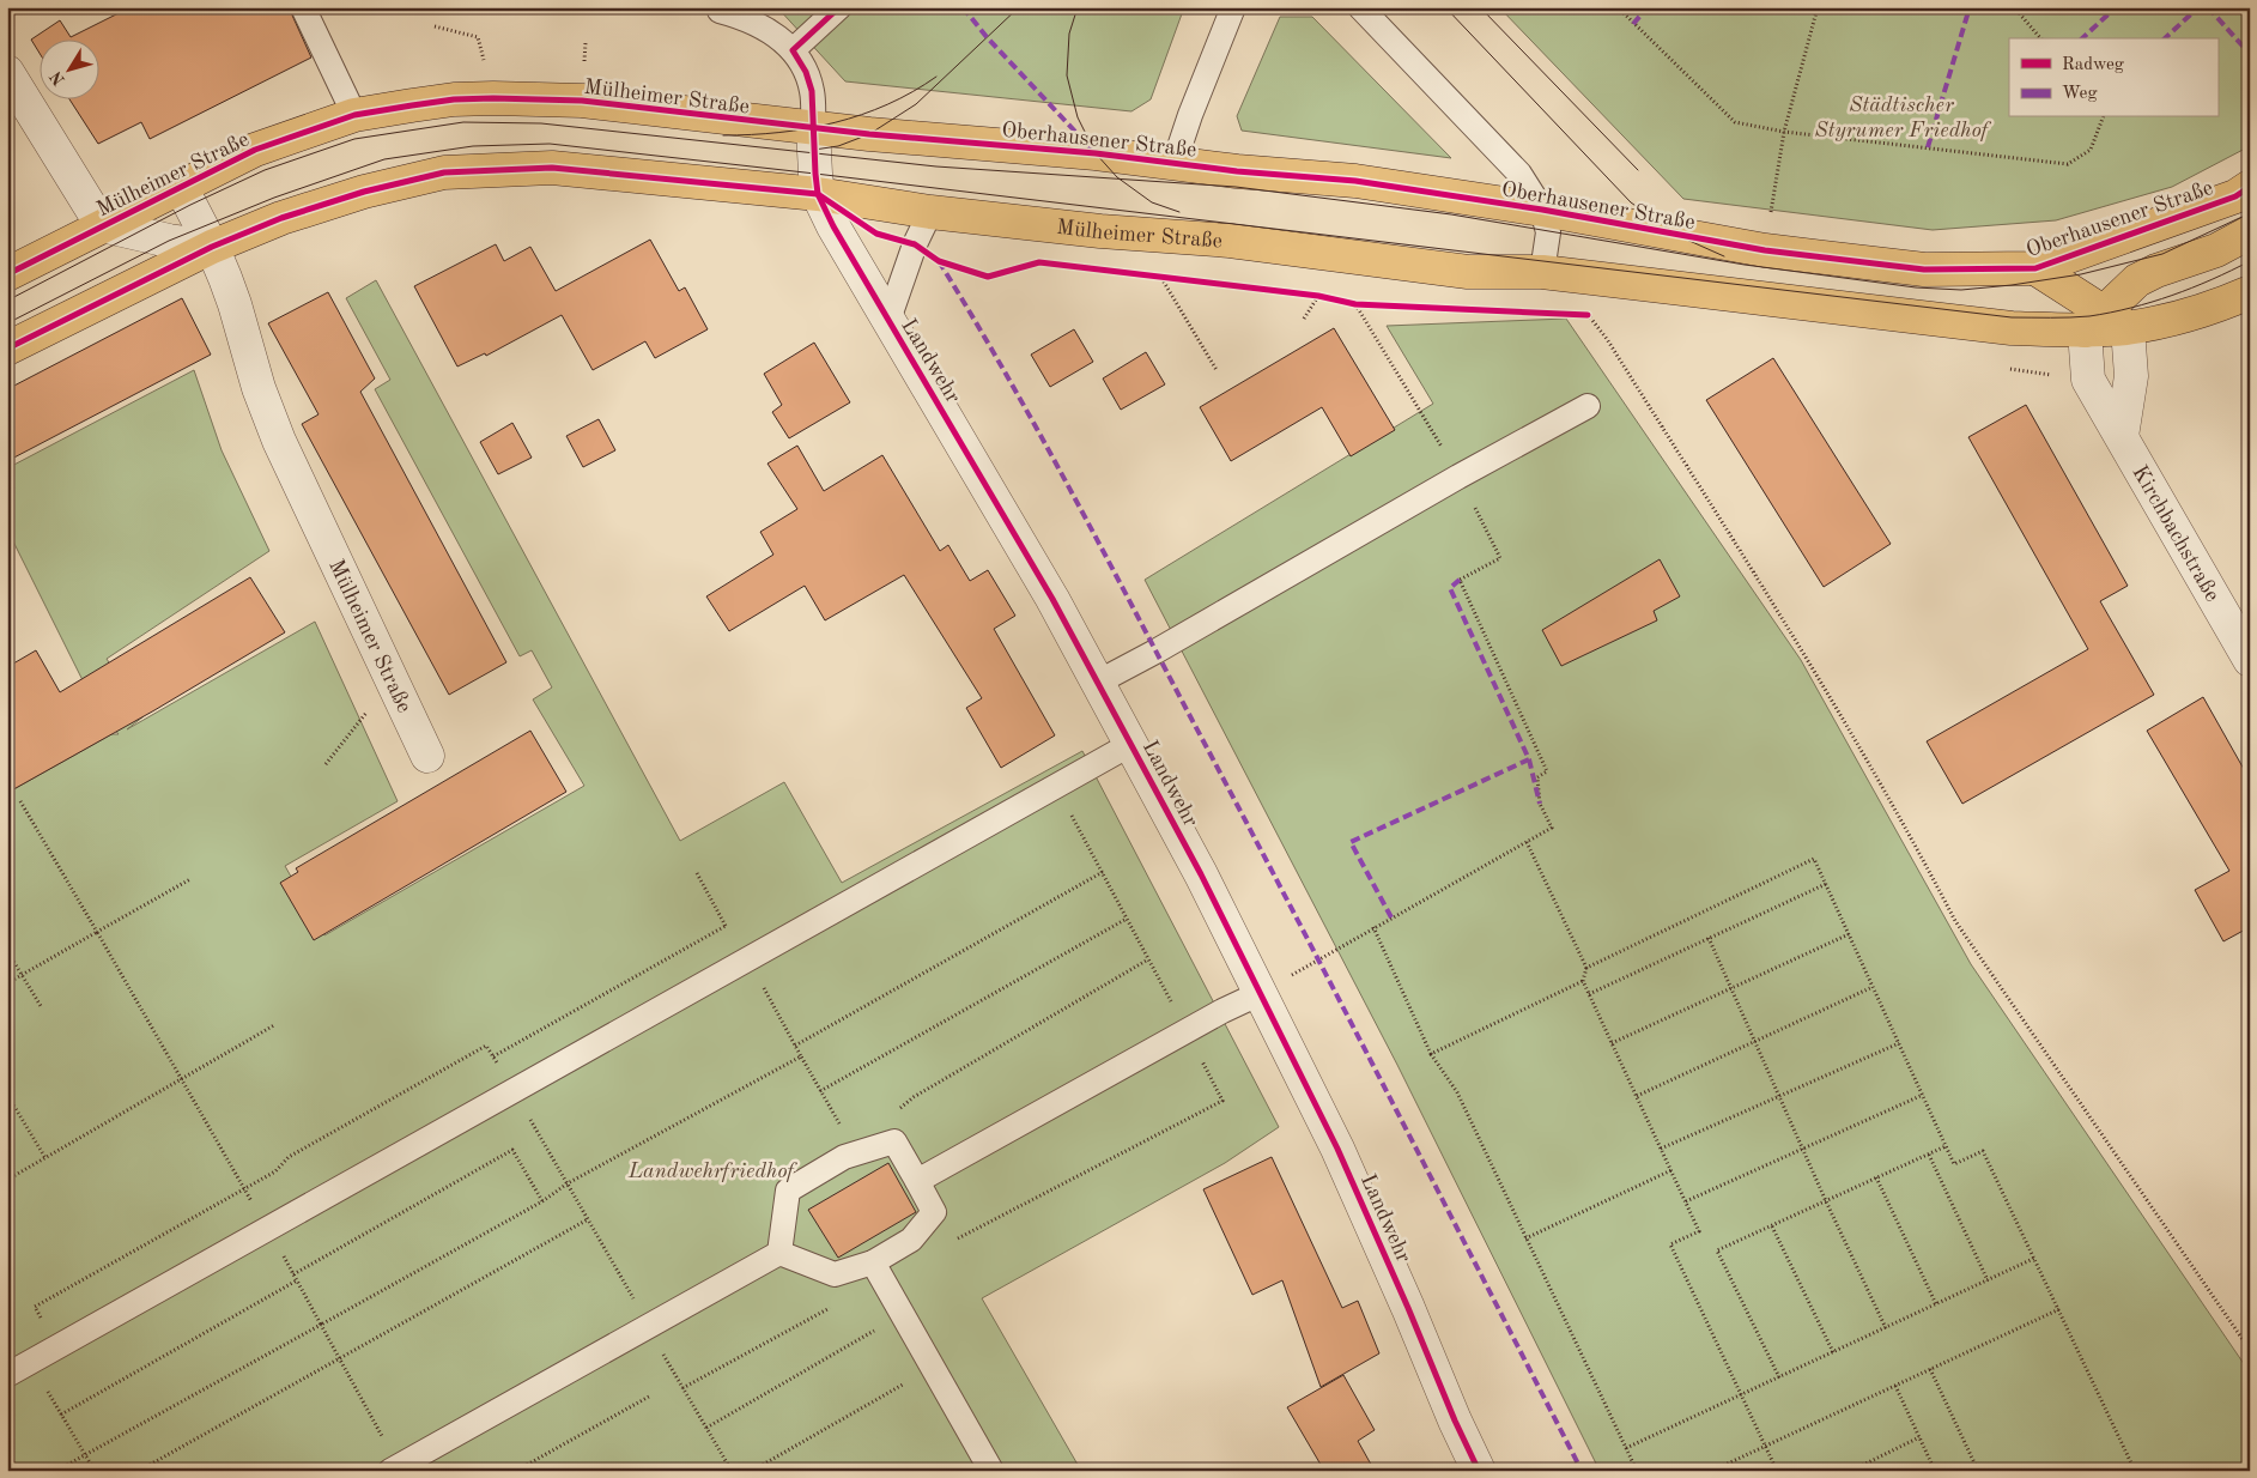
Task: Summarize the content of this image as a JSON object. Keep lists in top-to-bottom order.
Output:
{
  "streets": {
    "main road": ["Mülheimer Straße", "Oberhausener Straße"],
    "street": ["Landwehr", "Kirchbachstraße"]
  },
  "crossings": [
    ["Mülheimer Straße", "Oberhausener Straße"],
    ["Mülheimer Straße", "Landwehr"]
  ],
  "parks": ["Städtischer Styrumer Friedhof", "Landwehrfriedhof"],
  "legend": ["Radweg", "Weg"],
  "north": "bottom left"
}
